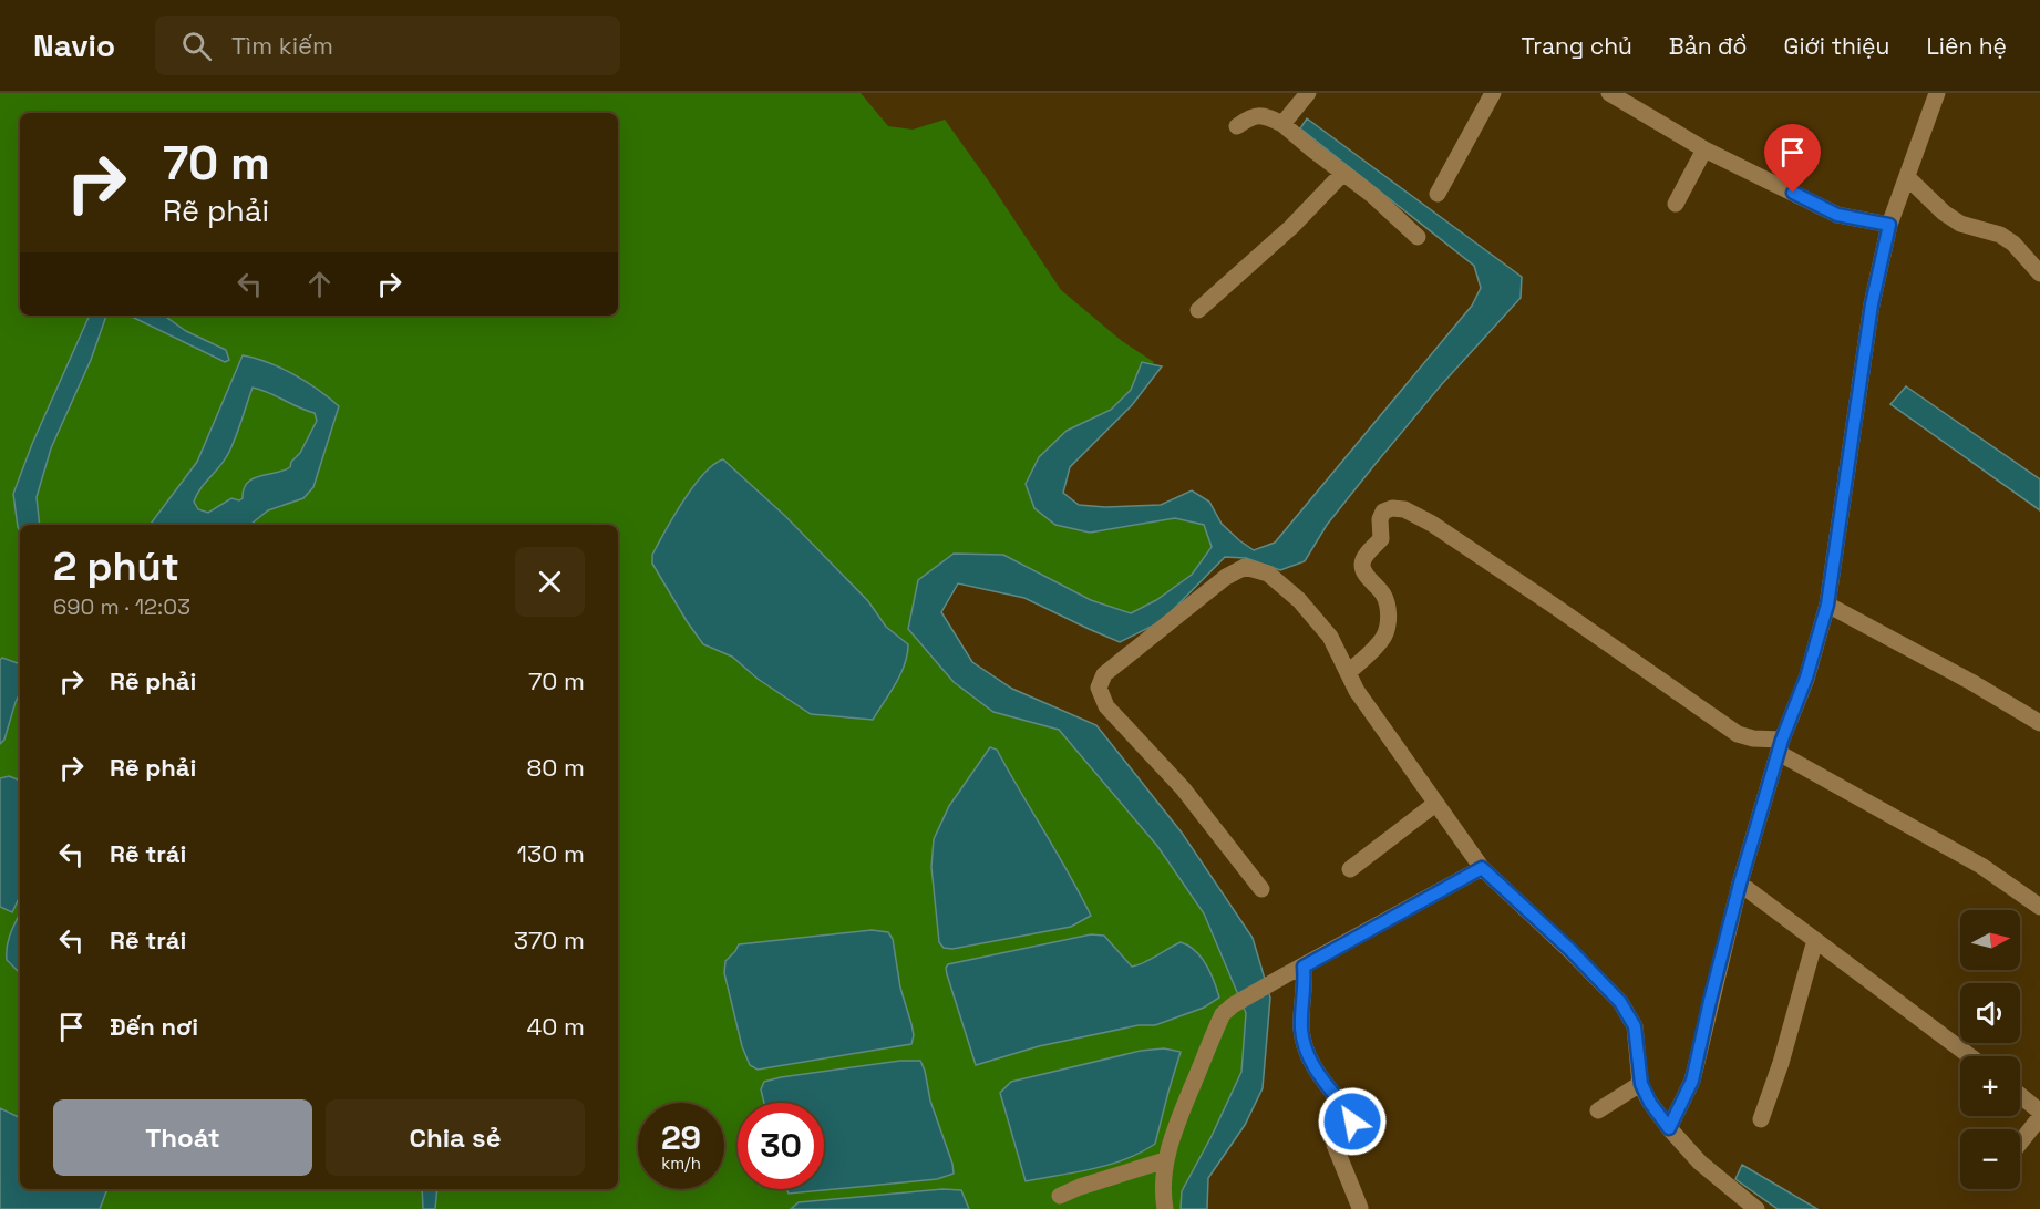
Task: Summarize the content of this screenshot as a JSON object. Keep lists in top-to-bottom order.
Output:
{
  "north": "right",
  "page": {
    "header": "Navio",
    "search": "Tìm kiếm",
    "nav": [
      "Trang chủ",
      "Bản đồ",
      "Giới thiệu",
      "Liên hệ"
    ],
    "turn": ["70 m", "Rẽ phải"],
    "heading": ["2 phút", "690 m · 12:03"],
    "list": [
      {
        "name": "Rẽ phải",
        "value": "70 m"
      },
      {
        "name": "Rẽ phải",
        "value": "80 m"
      },
      {
        "name": "Rẽ trái",
        "value": "130 m"
      },
      {
        "name": "Rẽ trái",
        "value": "370 m"
      },
      {
        "name": "Đến nơi",
        "value": "40 m"
      }
    ],
    "map_buttons": ["+", "−"],
    "buttons": ["Thoát", "Chia sẻ"],
    "speed": "29 km/h",
    "limit": "30"
  }
}
